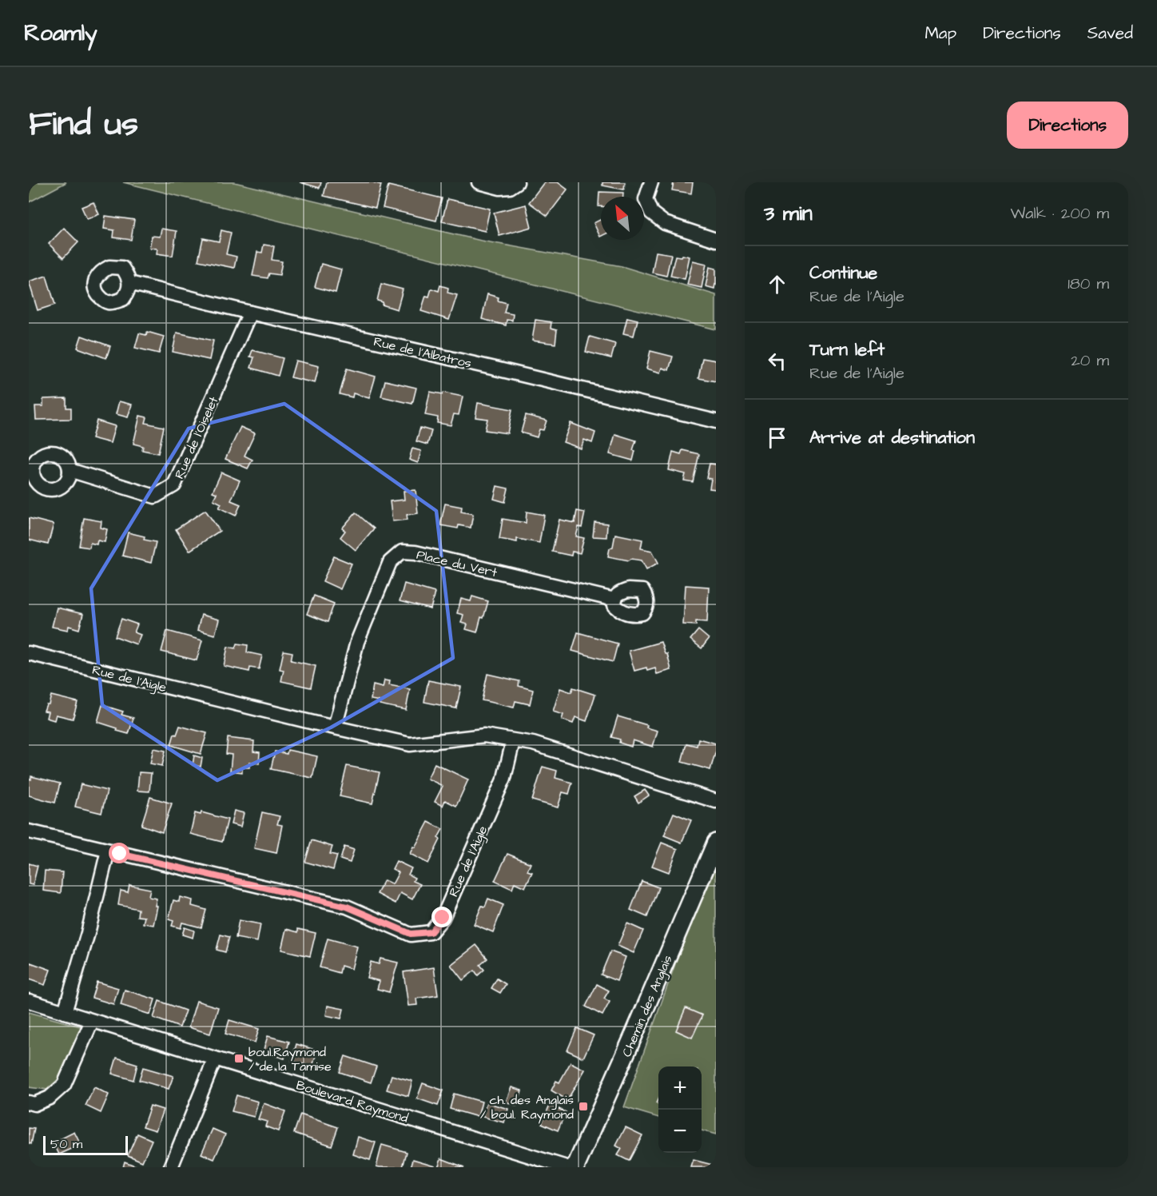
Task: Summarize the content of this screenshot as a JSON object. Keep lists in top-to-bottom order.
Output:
{
  "streets": {
    "street": [
      "Rue de l'Albatros",
      "Rue de l'Oiselet",
      "Place du Vert",
      "Rue de l'Aigle",
      "Chemin des Anglais",
      "Boulevard Raymond"
    ]
  },
  "crossings": [
    ["Rue de l'Albatros", "Rue de l'Oiselet"],
    ["Place du Vert", "Rue de l'Aigle"]
  ],
  "places": {
    "transit": ["boul.Raymond / de la Tamise", "ch. des Anglais / boul. Raymond"]
  },
  "scale_bar": "50 m",
  "north": "top left",
  "page": {
    "header": "Roamly",
    "nav": ["Map", "Directions", "Saved"],
    "title": "Find us",
    "buttons": "Directions",
    "heading": ["3 min", "Walk · 200 m"],
    "list": [
      ["Continue", "Rue de l'Aigle", "180 m"],
      ["Turn left", "Rue de l'Aigle", "20 m"],
      "Arrive at destination"
    ],
    "map_buttons": ["+", "−"],
    "scale": "50 m"
  }
}
